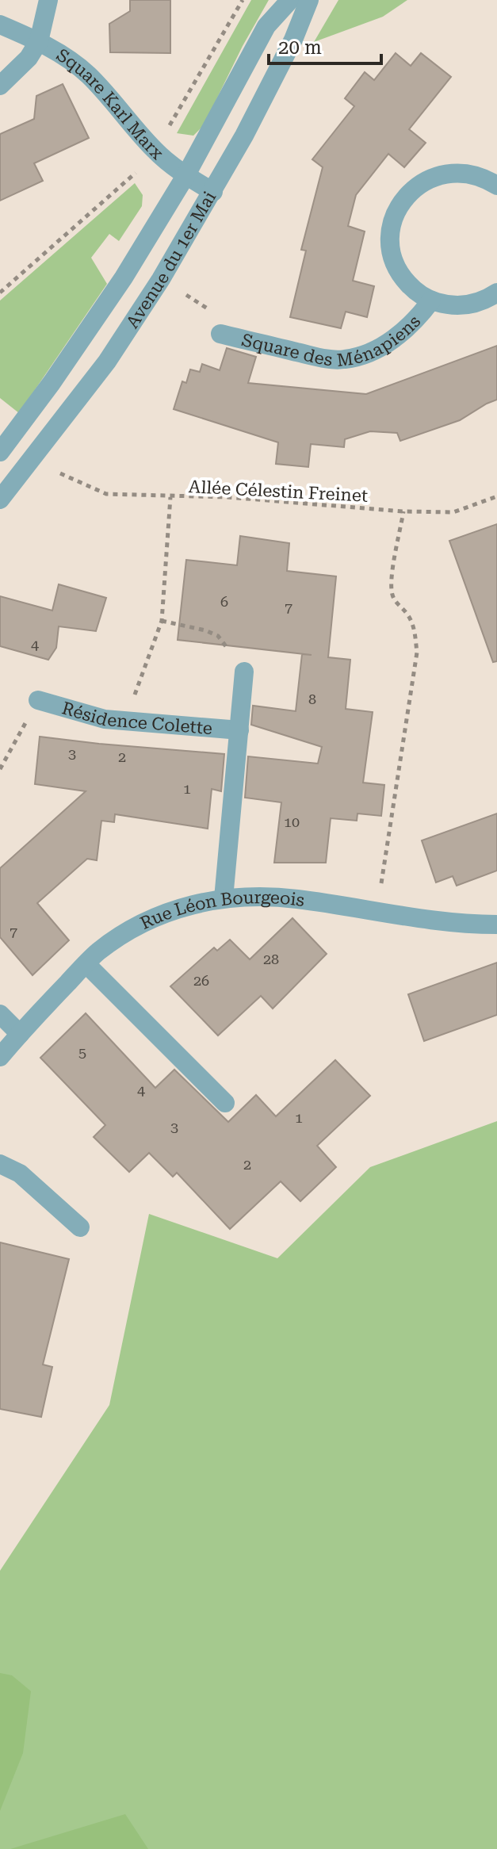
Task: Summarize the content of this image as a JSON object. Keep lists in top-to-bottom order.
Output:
{
  "streets": {
    "street": [
      "Square Karl Marx",
      "Avenue du 1er Mai",
      "Square des Ménapiens",
      "Résidence Colette",
      "Rue Léon Bourgeois"
    ],
    "path": ["Allée Célestin Freinet"]
  },
  "crossings": [
    ["Square Karl Marx", "Avenue du 1er Mai"],
    ["Résidence Colette", "Rue Léon Bourgeois"]
  ],
  "house_numbers": [
    "6",
    "7",
    "4",
    "8",
    "3",
    "2",
    "1",
    "10",
    "7",
    "28",
    "26",
    "5",
    "4",
    "1",
    "3",
    "2"
  ],
  "scale_bar": "20 m"
}
